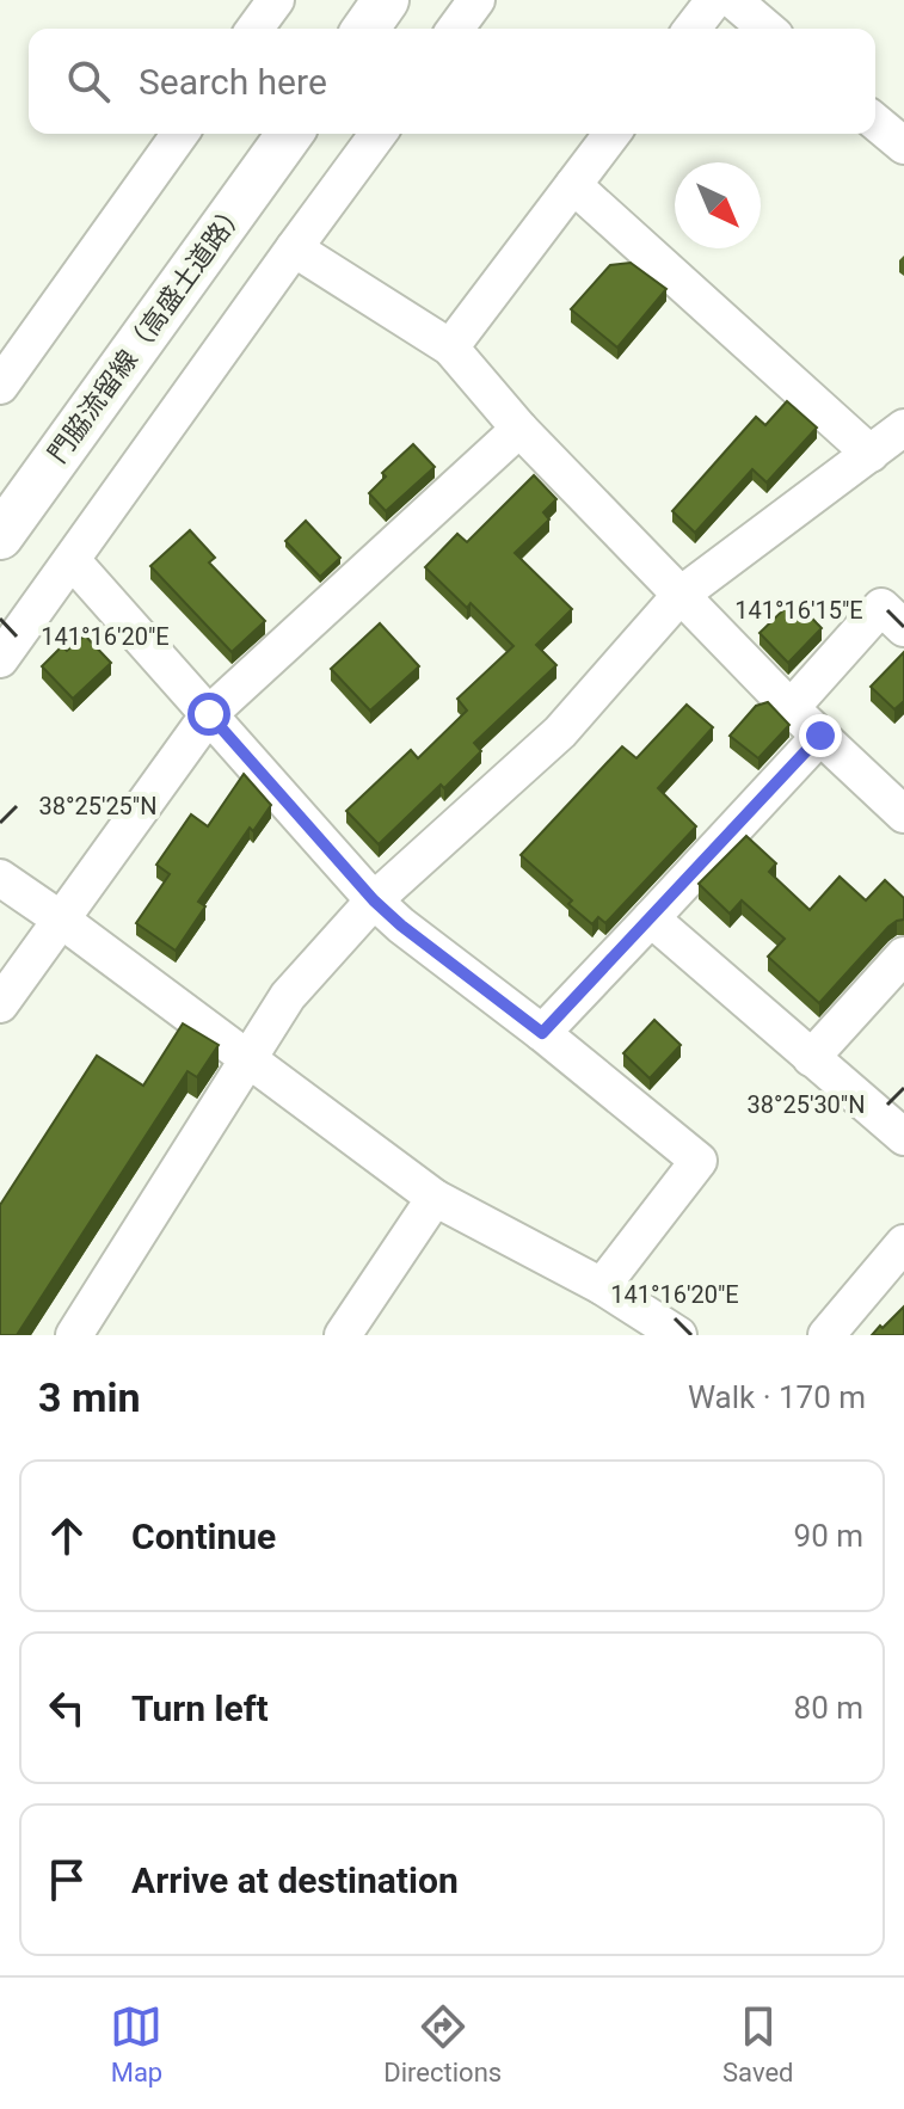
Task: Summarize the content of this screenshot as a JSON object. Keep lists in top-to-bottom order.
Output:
{
  "streets": {
    "main road": ["門脇流留線（高盛土道路）"]
  },
  "north": "bottom right",
  "page": {
    "search": "Search here",
    "heading": ["3 min", "Walk · 170 m"],
    "list": [
      ["Continue", "90 m"],
      ["Turn left", "80 m"],
      "Arrive at destination"
    ],
    "nav": ["Map", "Directions", "Saved"]
  },
  "coordinates": [
    "141°16'15\"E",
    "141°16'20\"E",
    "38°25'25\"N",
    "38°25'30\"N"
  ]
}
